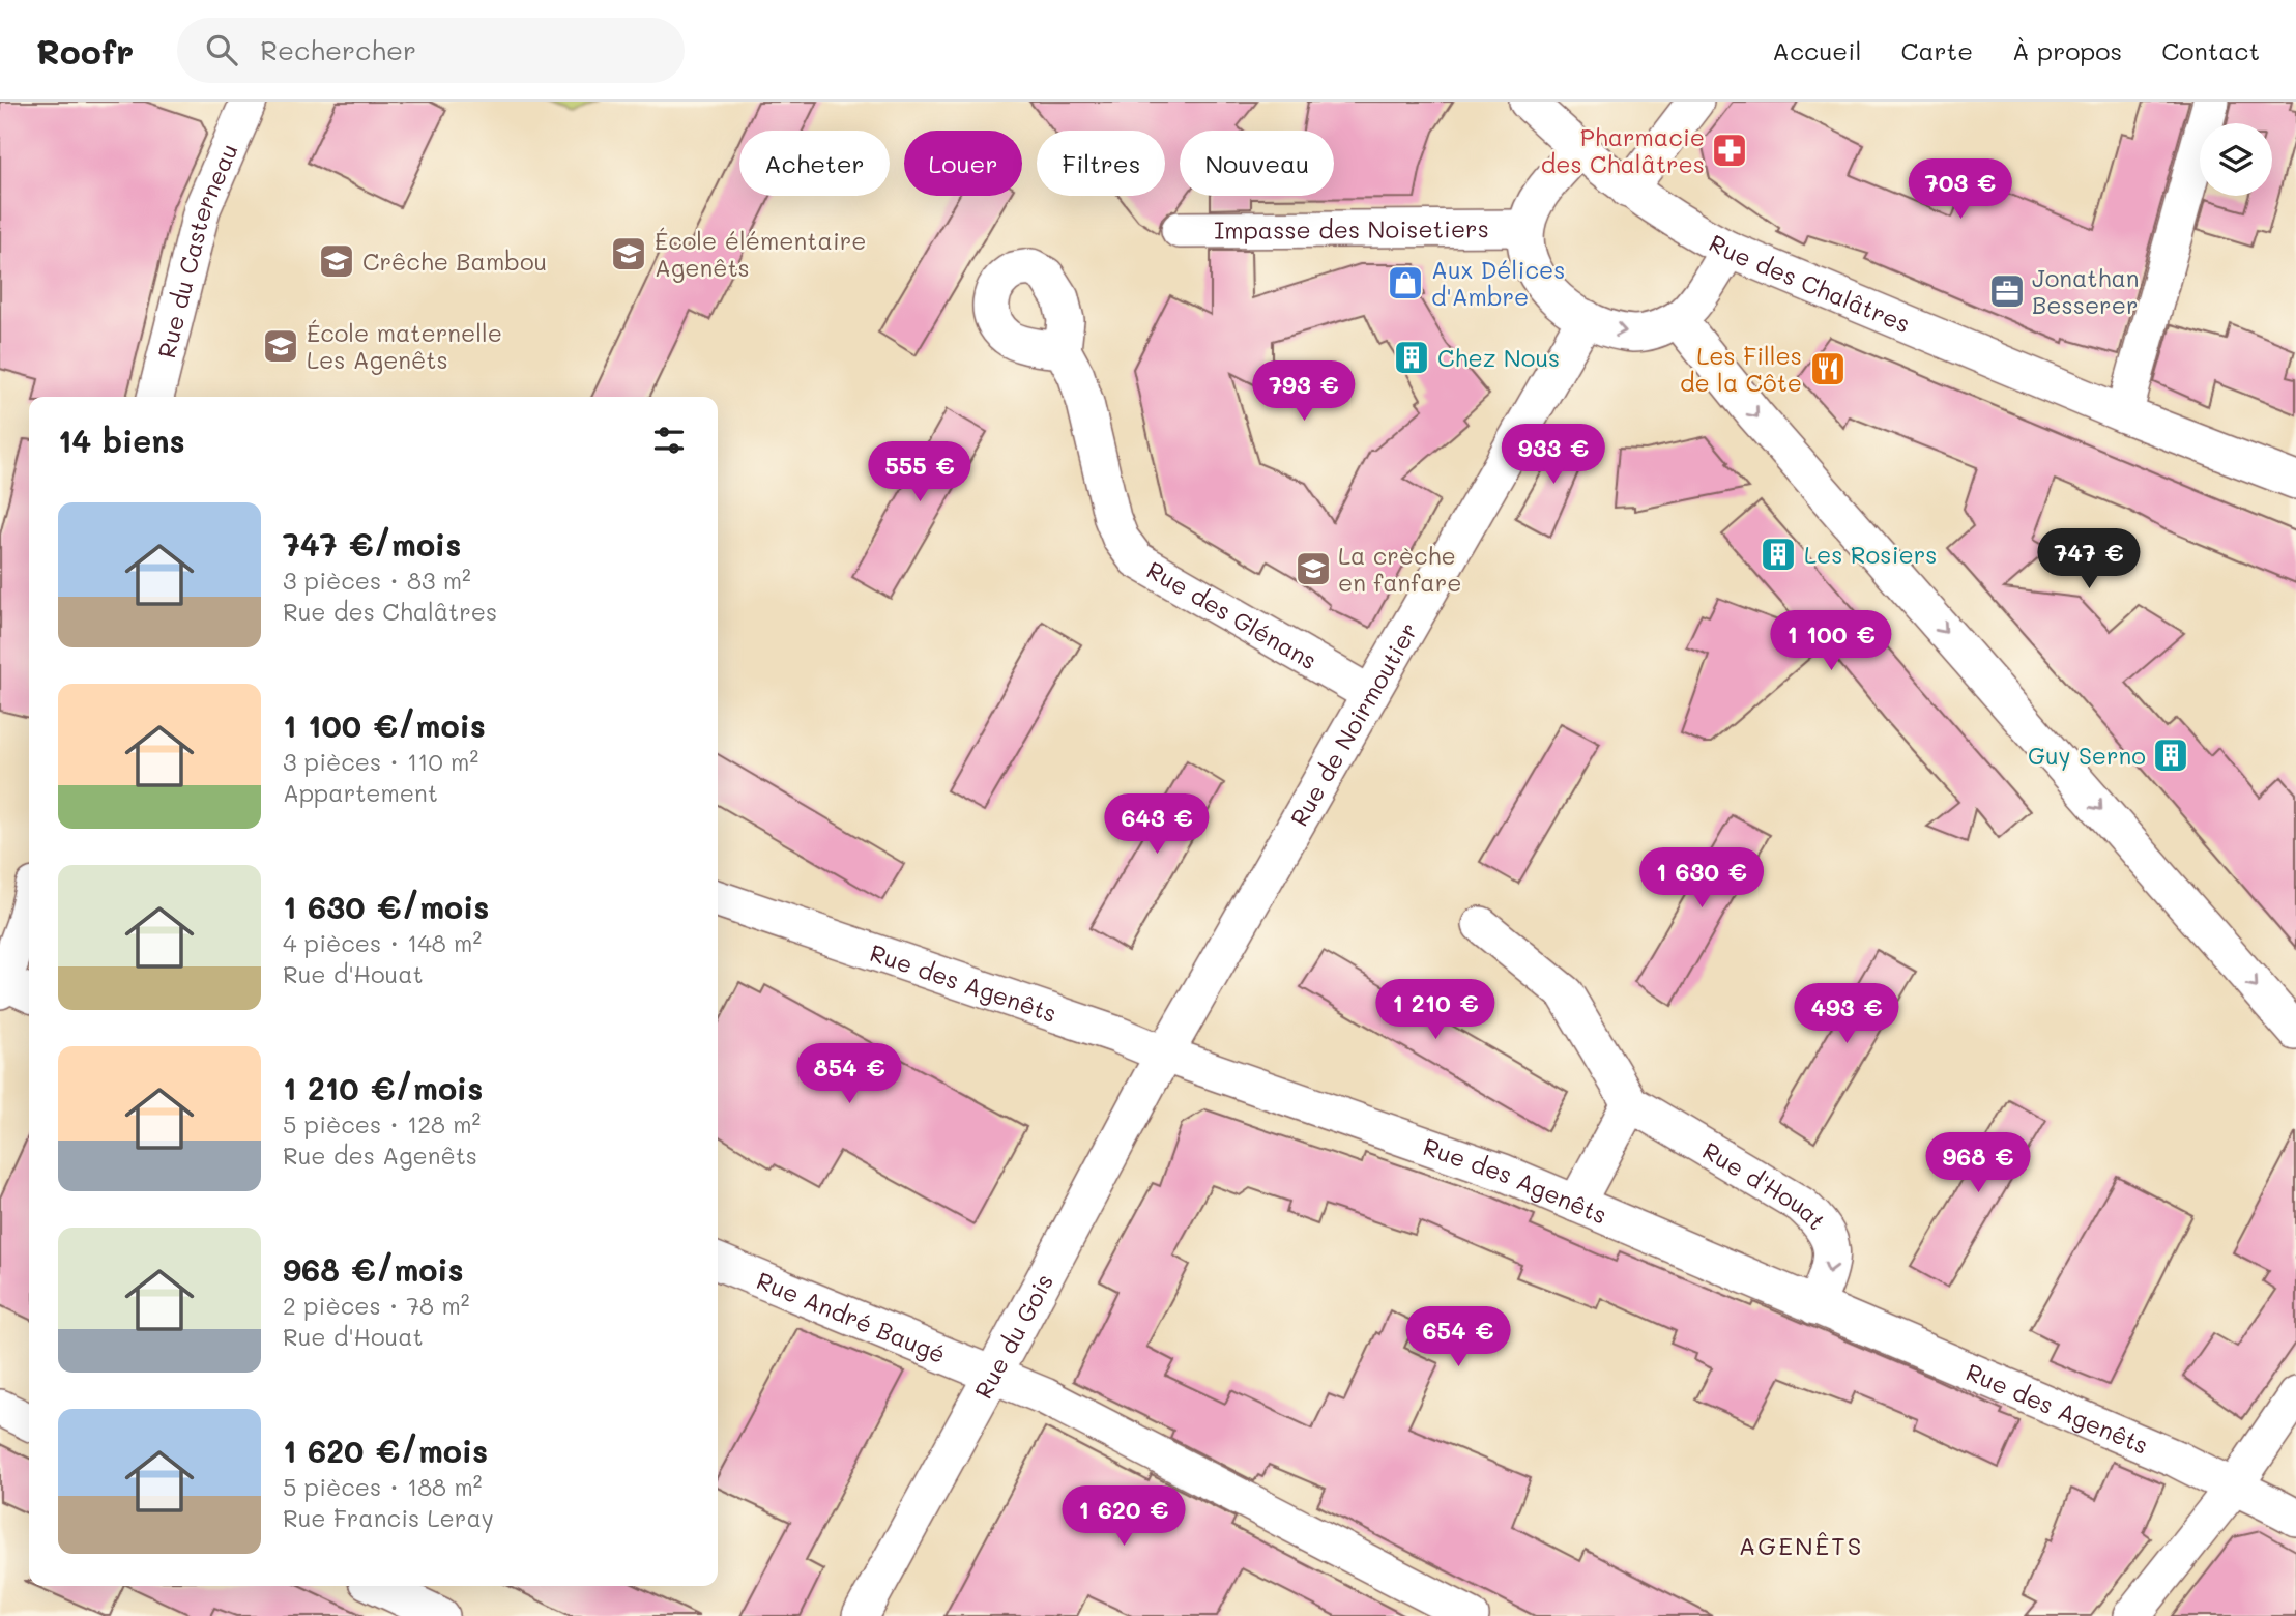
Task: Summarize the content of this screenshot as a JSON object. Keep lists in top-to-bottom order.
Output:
{
  "streets": {
    "street": [
      "Impasse des Noisetiers",
      "Rue du Casterneau",
      "Rue des Chalâtres",
      "Rue des Glénans",
      "Rue de Noirmoutier",
      "Rue des Agenêts",
      "Rue d'Houat",
      "Rue André Baugé",
      "Rue du Gois"
    ]
  },
  "crossings": [
    ["Rue des Glénans", "Rue de Noirmoutier"],
    ["Rue de Noirmoutier", "Rue des Agenêts"],
    ["Rue de Noirmoutier", "Rue du Gois"],
    ["Rue des Agenêts", "Rue d'Houat"],
    ["Rue des Agenêts", "Rue du Gois"],
    ["Rue André Baugé", "Rue du Gois"]
  ],
  "one_way": ["Rue d'Houat"],
  "districts": ["AGENÊTS"],
  "places": {
    "pharmacy": ["Pharmacie des Chalâtres"],
    "school or university": [
      "École élémentaire Agenêts",
      "Crêche Bambou",
      "École maternelle Les Agenêts",
      "La crèche en fanfare"
    ],
    "shop": ["Aux Délices d'Ambre"],
    "office": ["Jonathan Besserer"],
    "building": ["Chez Nous", "Les Rosiers", "Guy Serno"],
    "restaurant": ["Les Filles de la Côte"]
  },
  "page": {
    "header": "Roofr",
    "search": "Rechercher",
    "nav": [
      "Accueil",
      "Carte",
      "À propos",
      "Contact"
    ],
    "chip": [
      "Acheter",
      "Louer",
      "Filtres",
      "Nouveau"
    ],
    "price": [
      "703 €",
      "793 €",
      "933 €",
      "555 €",
      "747 €",
      "1 100 €",
      "643 €",
      "1 630 €",
      "1 210 €",
      "493 €",
      "854 €",
      "968 €",
      "654 €",
      "1 620 €"
    ],
    "heading": "14 biens",
    "list": [
      {
        "name": "747 €/mois",
        "note": "3 pièces · 83 m² · Rue des Chalâtres"
      },
      {
        "name": "1 100 €/mois",
        "note": "3 pièces · 110 m² · Appartement"
      },
      {
        "name": "1 630 €/mois",
        "note": "4 pièces · 148 m² · Rue d'Houat"
      },
      {
        "name": "1 210 €/mois",
        "note": "5 pièces · 128 m² · Rue des Agenêts"
      },
      {
        "name": "968 €/mois",
        "note": "2 pièces · 78 m² · Rue d'Houat"
      },
      {
        "name": "1 620 €/mois",
        "note": "5 pièces · 188 m² · Rue Francis Leray"
      }
    ]
  }
}
